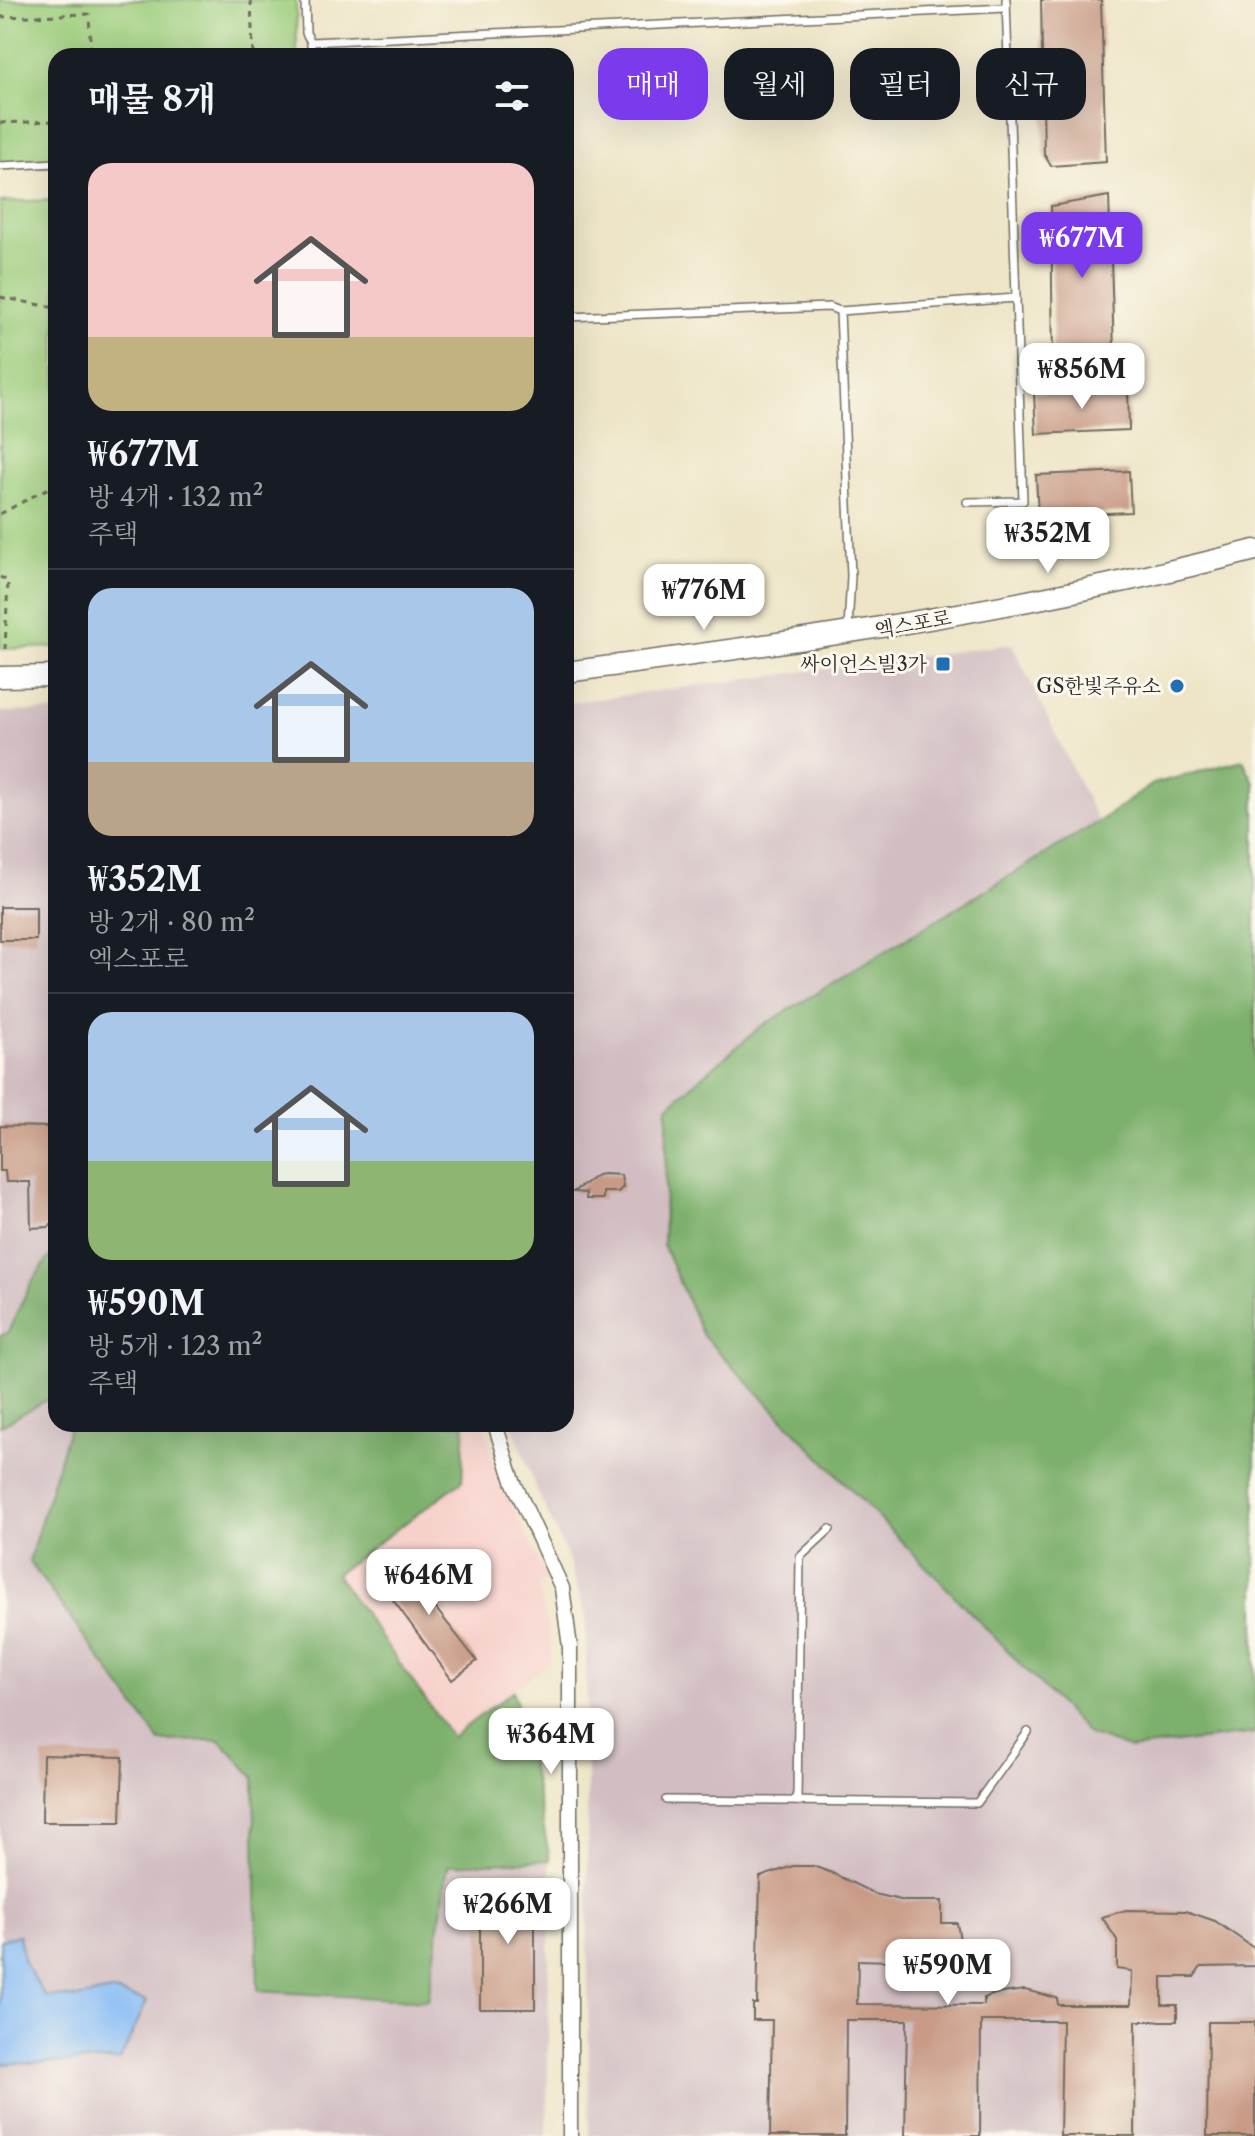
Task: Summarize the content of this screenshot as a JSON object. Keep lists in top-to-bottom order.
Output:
{
  "streets": {
    "main road": ["엑스포로"]
  },
  "places": {
    "transit": ["싸이언스빌3가"],
    "other": ["GS한빛주유소"]
  },
  "page": {
    "chip": [
      "매매",
      "월세",
      "필터",
      "신규"
    ],
    "heading": "매물 8개",
    "list": [
      {
        "name": "₩677M",
        "note": "방 4개 · 132 m² · 주택"
      },
      {
        "name": "₩352M",
        "note": "방 2개 · 80 m² · 엑스포로"
      },
      {
        "name": "₩590M",
        "note": "방 5개 · 123 m² · 주택"
      }
    ],
    "price": [
      "₩677M",
      "₩856M",
      "₩352M",
      "₩776M",
      "₩646M",
      "₩364M",
      "₩266M",
      "₩590M"
    ]
  }
}
